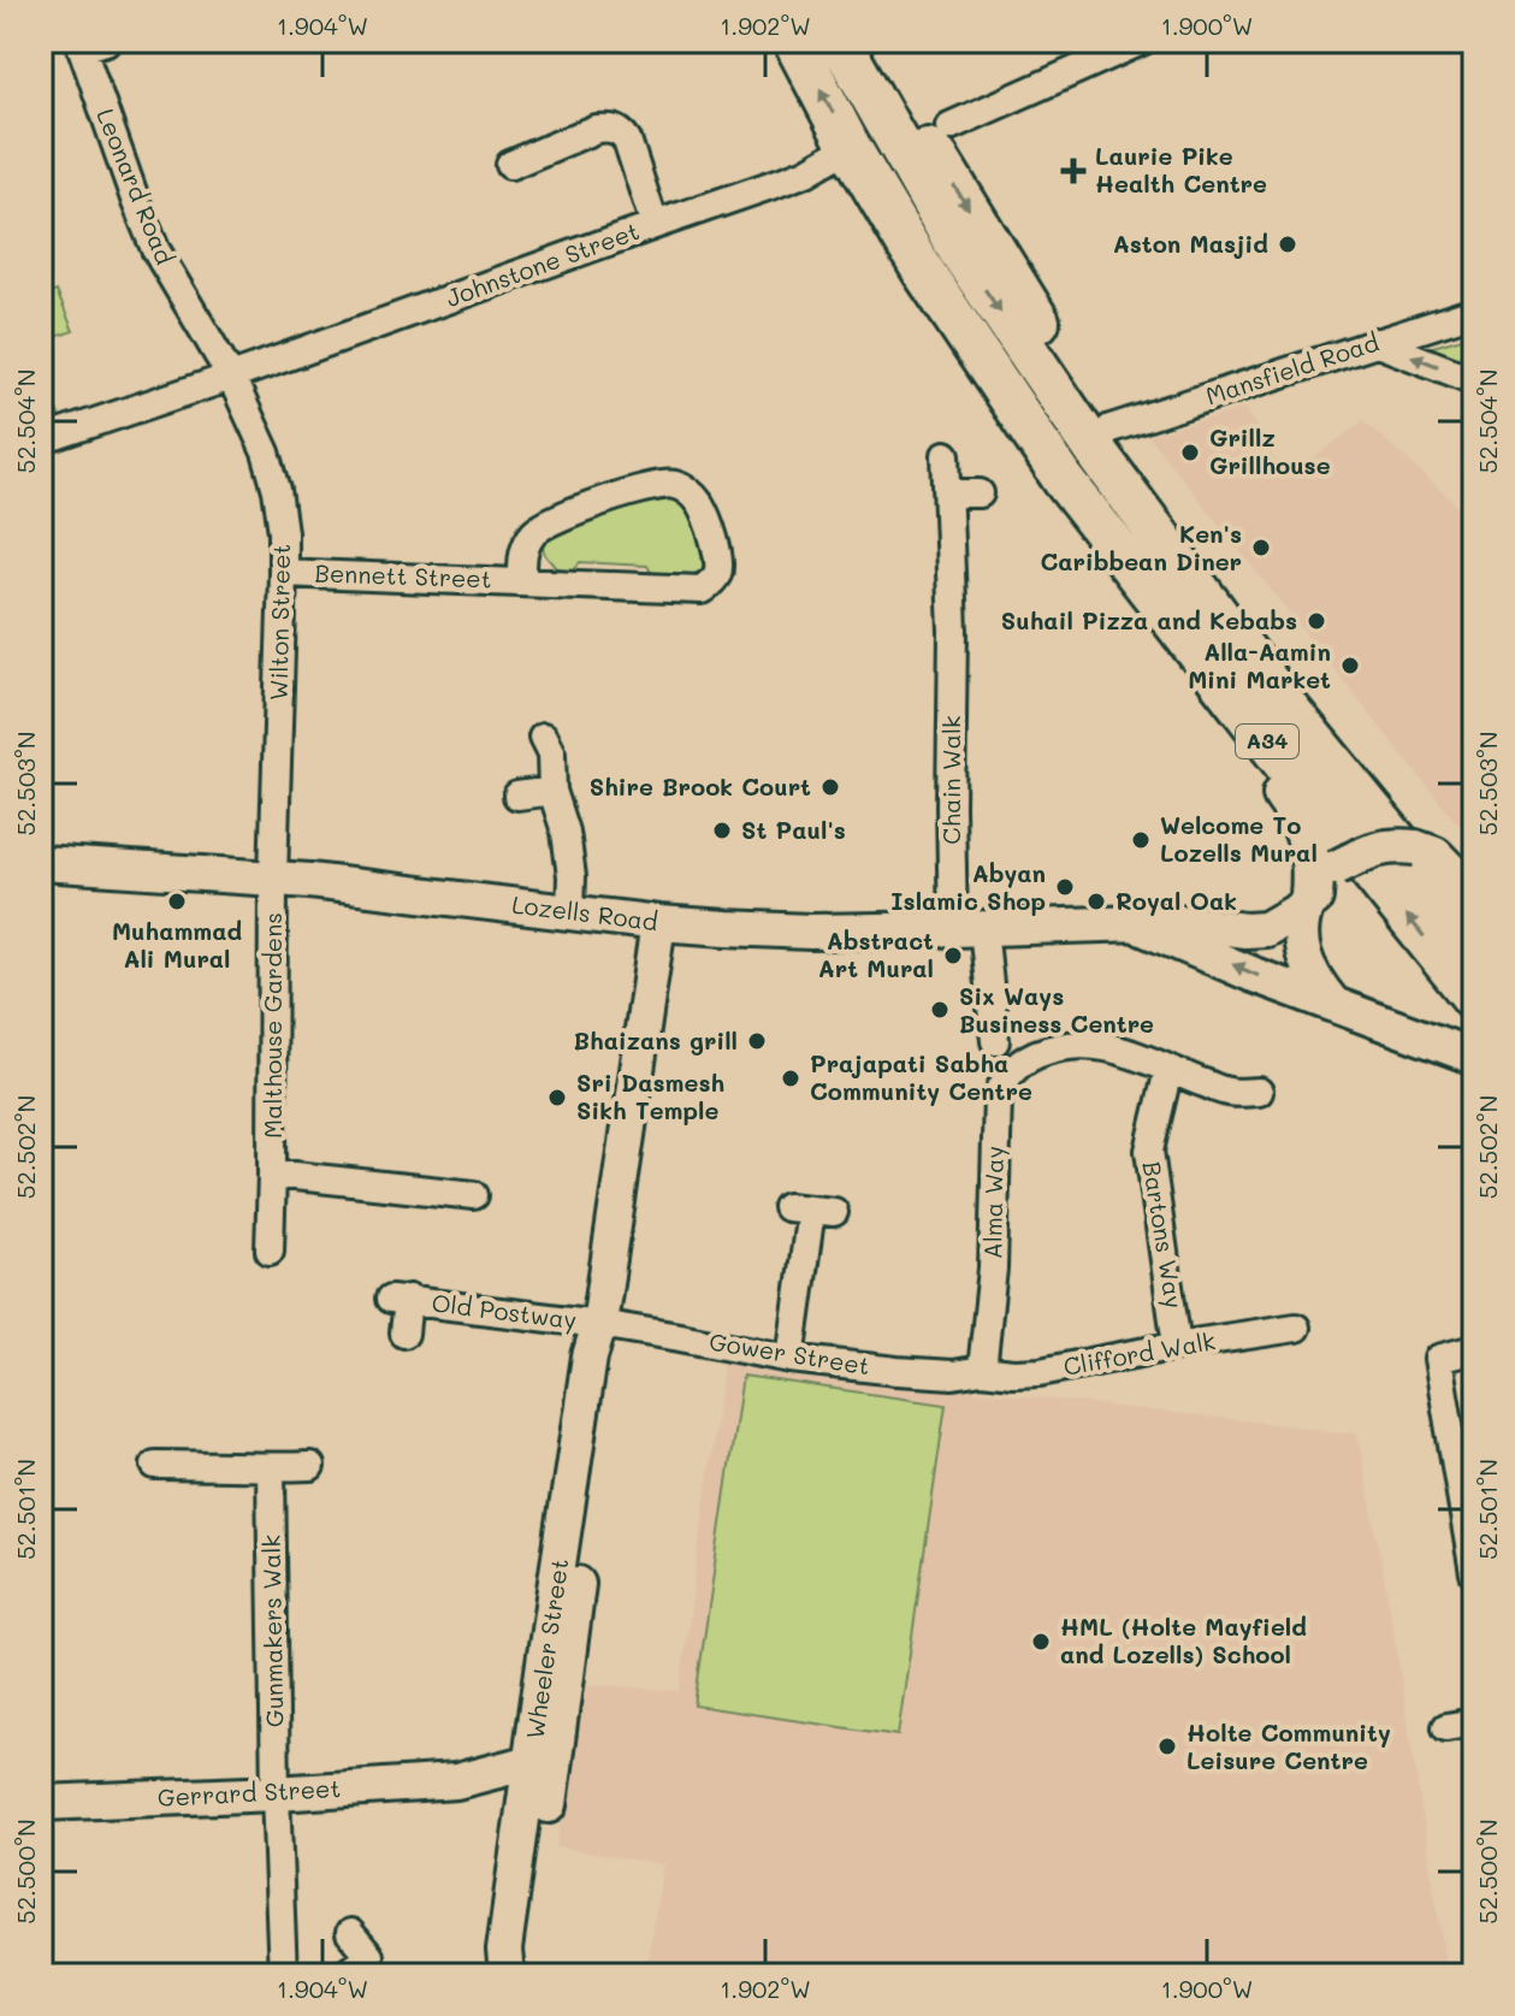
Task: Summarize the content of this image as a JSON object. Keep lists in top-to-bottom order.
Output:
{
  "streets": {
    "highway": ["A34"],
    "main road": ["Lozells Road", "Wheeler Street", "Gerrard Street"],
    "street": [
      "Leonard Road",
      "Johnstone Street",
      "Mansfield Road",
      "Bennett Street",
      "Wilton Street",
      "Chain Walk",
      "Malthouse Gardens",
      "Alma Way",
      "Bartons Way",
      "Old Postway",
      "Gower Street",
      "Clifford Walk",
      "Gunmakers Walk"
    ]
  },
  "crossings": [
    ["Leonard Road", "Johnstone Street"],
    ["Leonard Road", "Wilton Street"],
    ["Johnstone Street", "Wilton Street"],
    ["Johnstone Street", "A34"],
    ["Bennett Street", "Wilton Street"],
    ["Wilton Street", "Lozells Road"],
    ["Wilton Street", "Malthouse Gardens"],
    ["Chain Walk", "Lozells Road"],
    ["Lozells Road", "Malthouse Gardens"],
    ["Lozells Road", "Wheeler Street"],
    ["Alma Way", "Bartons Way"],
    ["Alma Way", "Gower Street"],
    ["Alma Way", "Clifford Walk"],
    ["Bartons Way", "Clifford Walk"],
    ["Old Postway", "Gower Street"],
    ["Old Postway", "Wheeler Street"],
    ["Gower Street", "Clifford Walk"],
    ["Gower Street", "Wheeler Street"],
    ["Gunmakers Walk", "Gerrard Street"],
    ["Wheeler Street", "Gerrard Street"]
  ],
  "places": {
    "health": ["Laurie Pike Health Centre"],
    "other": [
      "Aston Masjid",
      "Grillz Grillhouse",
      "Ken's Caribbean Diner",
      "Suhail Pizza and Kebabs",
      "Alla-Aamin Mini Market",
      "Shire Brook Court",
      "St Paul's",
      "Welcome To Lozells Mural",
      "Abyan Islamic Shop",
      "Muhammad Ali Mural",
      "Royal Oak",
      "Abstract Art Mural",
      "Six Ways Business Centre",
      "Bhaizans grill",
      "Prajapati Sabha Community Centre",
      "Sri Dasmesh Sikh Temple",
      "HML (Holte Mayfield and Lozells) School",
      "Holte Community Leisure Centre"
    ]
  },
  "coordinates": [
    "1.904°W",
    "1.902°W",
    "1.900°W",
    "52.504°N",
    "52.503°N",
    "52.502°N",
    "52.501°N",
    "52.500°N"
  ]
}
